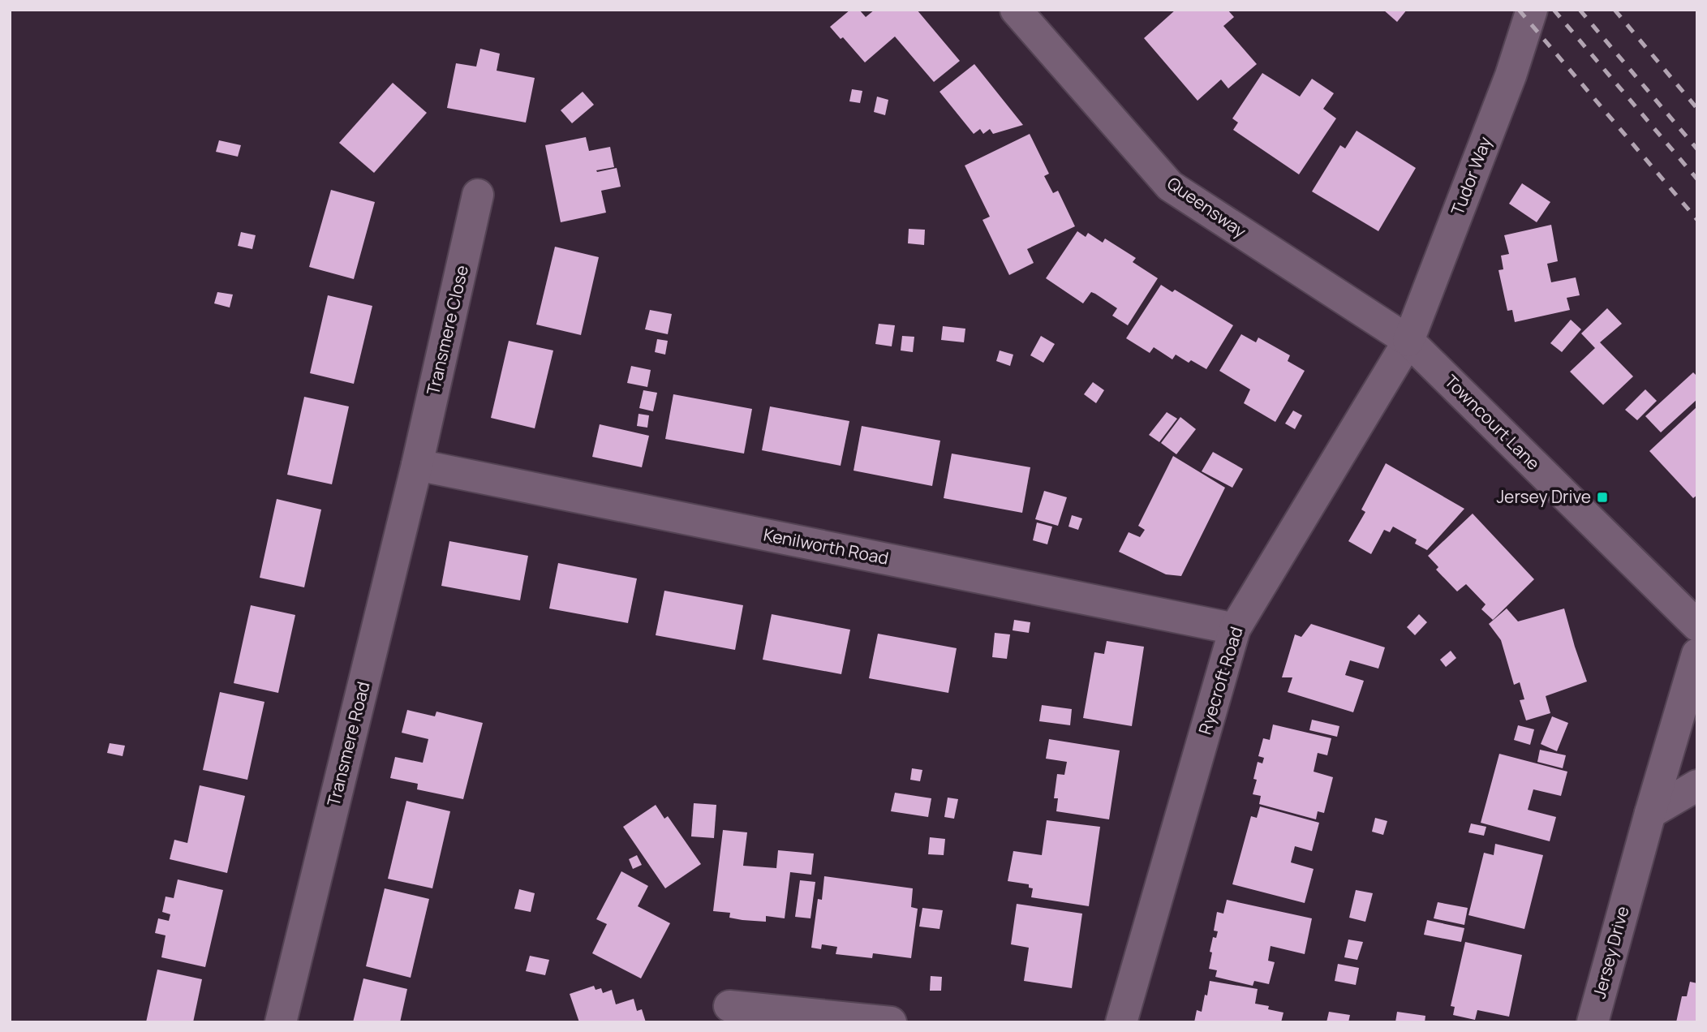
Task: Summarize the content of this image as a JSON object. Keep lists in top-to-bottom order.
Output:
{
  "streets": {
    "street": [
      "Tudor Way",
      "Queensway",
      "Transmere Close",
      "Towncourt Lane",
      "Kenilworth Road",
      "Ryecroft Road",
      "Transmere Road",
      "Jersey Drive"
    ]
  },
  "crossings": [
    ["Tudor Way", "Queensway"],
    ["Tudor Way", "Towncourt Lane"],
    ["Tudor Way", "Ryecroft Road"],
    ["Queensway", "Towncourt Lane"],
    ["Queensway", "Ryecroft Road"],
    ["Transmere Close", "Kenilworth Road"],
    ["Transmere Close", "Transmere Road"],
    ["Towncourt Lane", "Ryecroft Road"],
    ["Kenilworth Road", "Ryecroft Road"],
    ["Kenilworth Road", "Transmere Road"]
  ],
  "places": {
    "transit": ["Jersey Drive"]
  }
}
